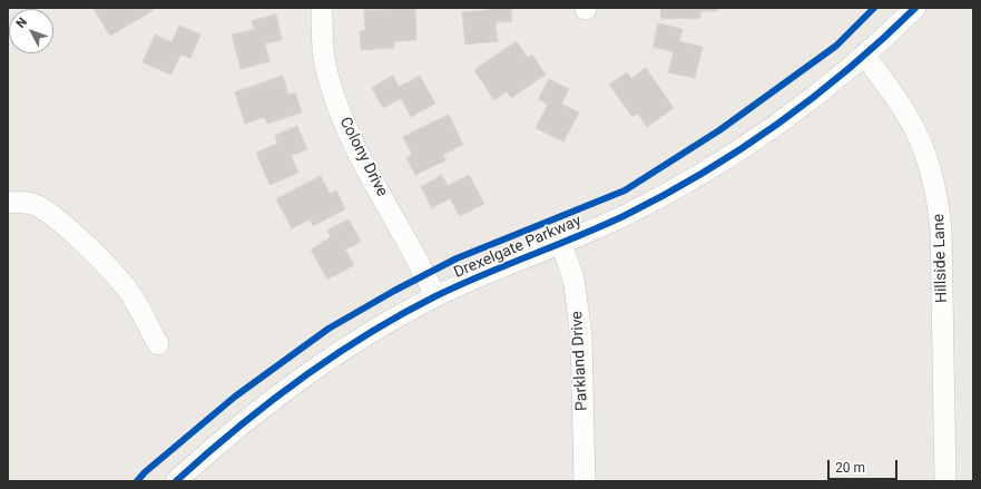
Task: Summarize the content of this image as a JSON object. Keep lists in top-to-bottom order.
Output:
{
  "streets": {
    "street": [
      "Colony Drive",
      "Drexelgate Parkway",
      "Hillside Lane",
      "Parkland Drive"
    ]
  },
  "crossings": [
    ["Colony Drive", "Drexelgate Parkway"],
    ["Drexelgate Parkway", "Hillside Lane"],
    ["Drexelgate Parkway", "Parkland Drive"]
  ],
  "scale_bar": "20 m",
  "north": "top left"
}
